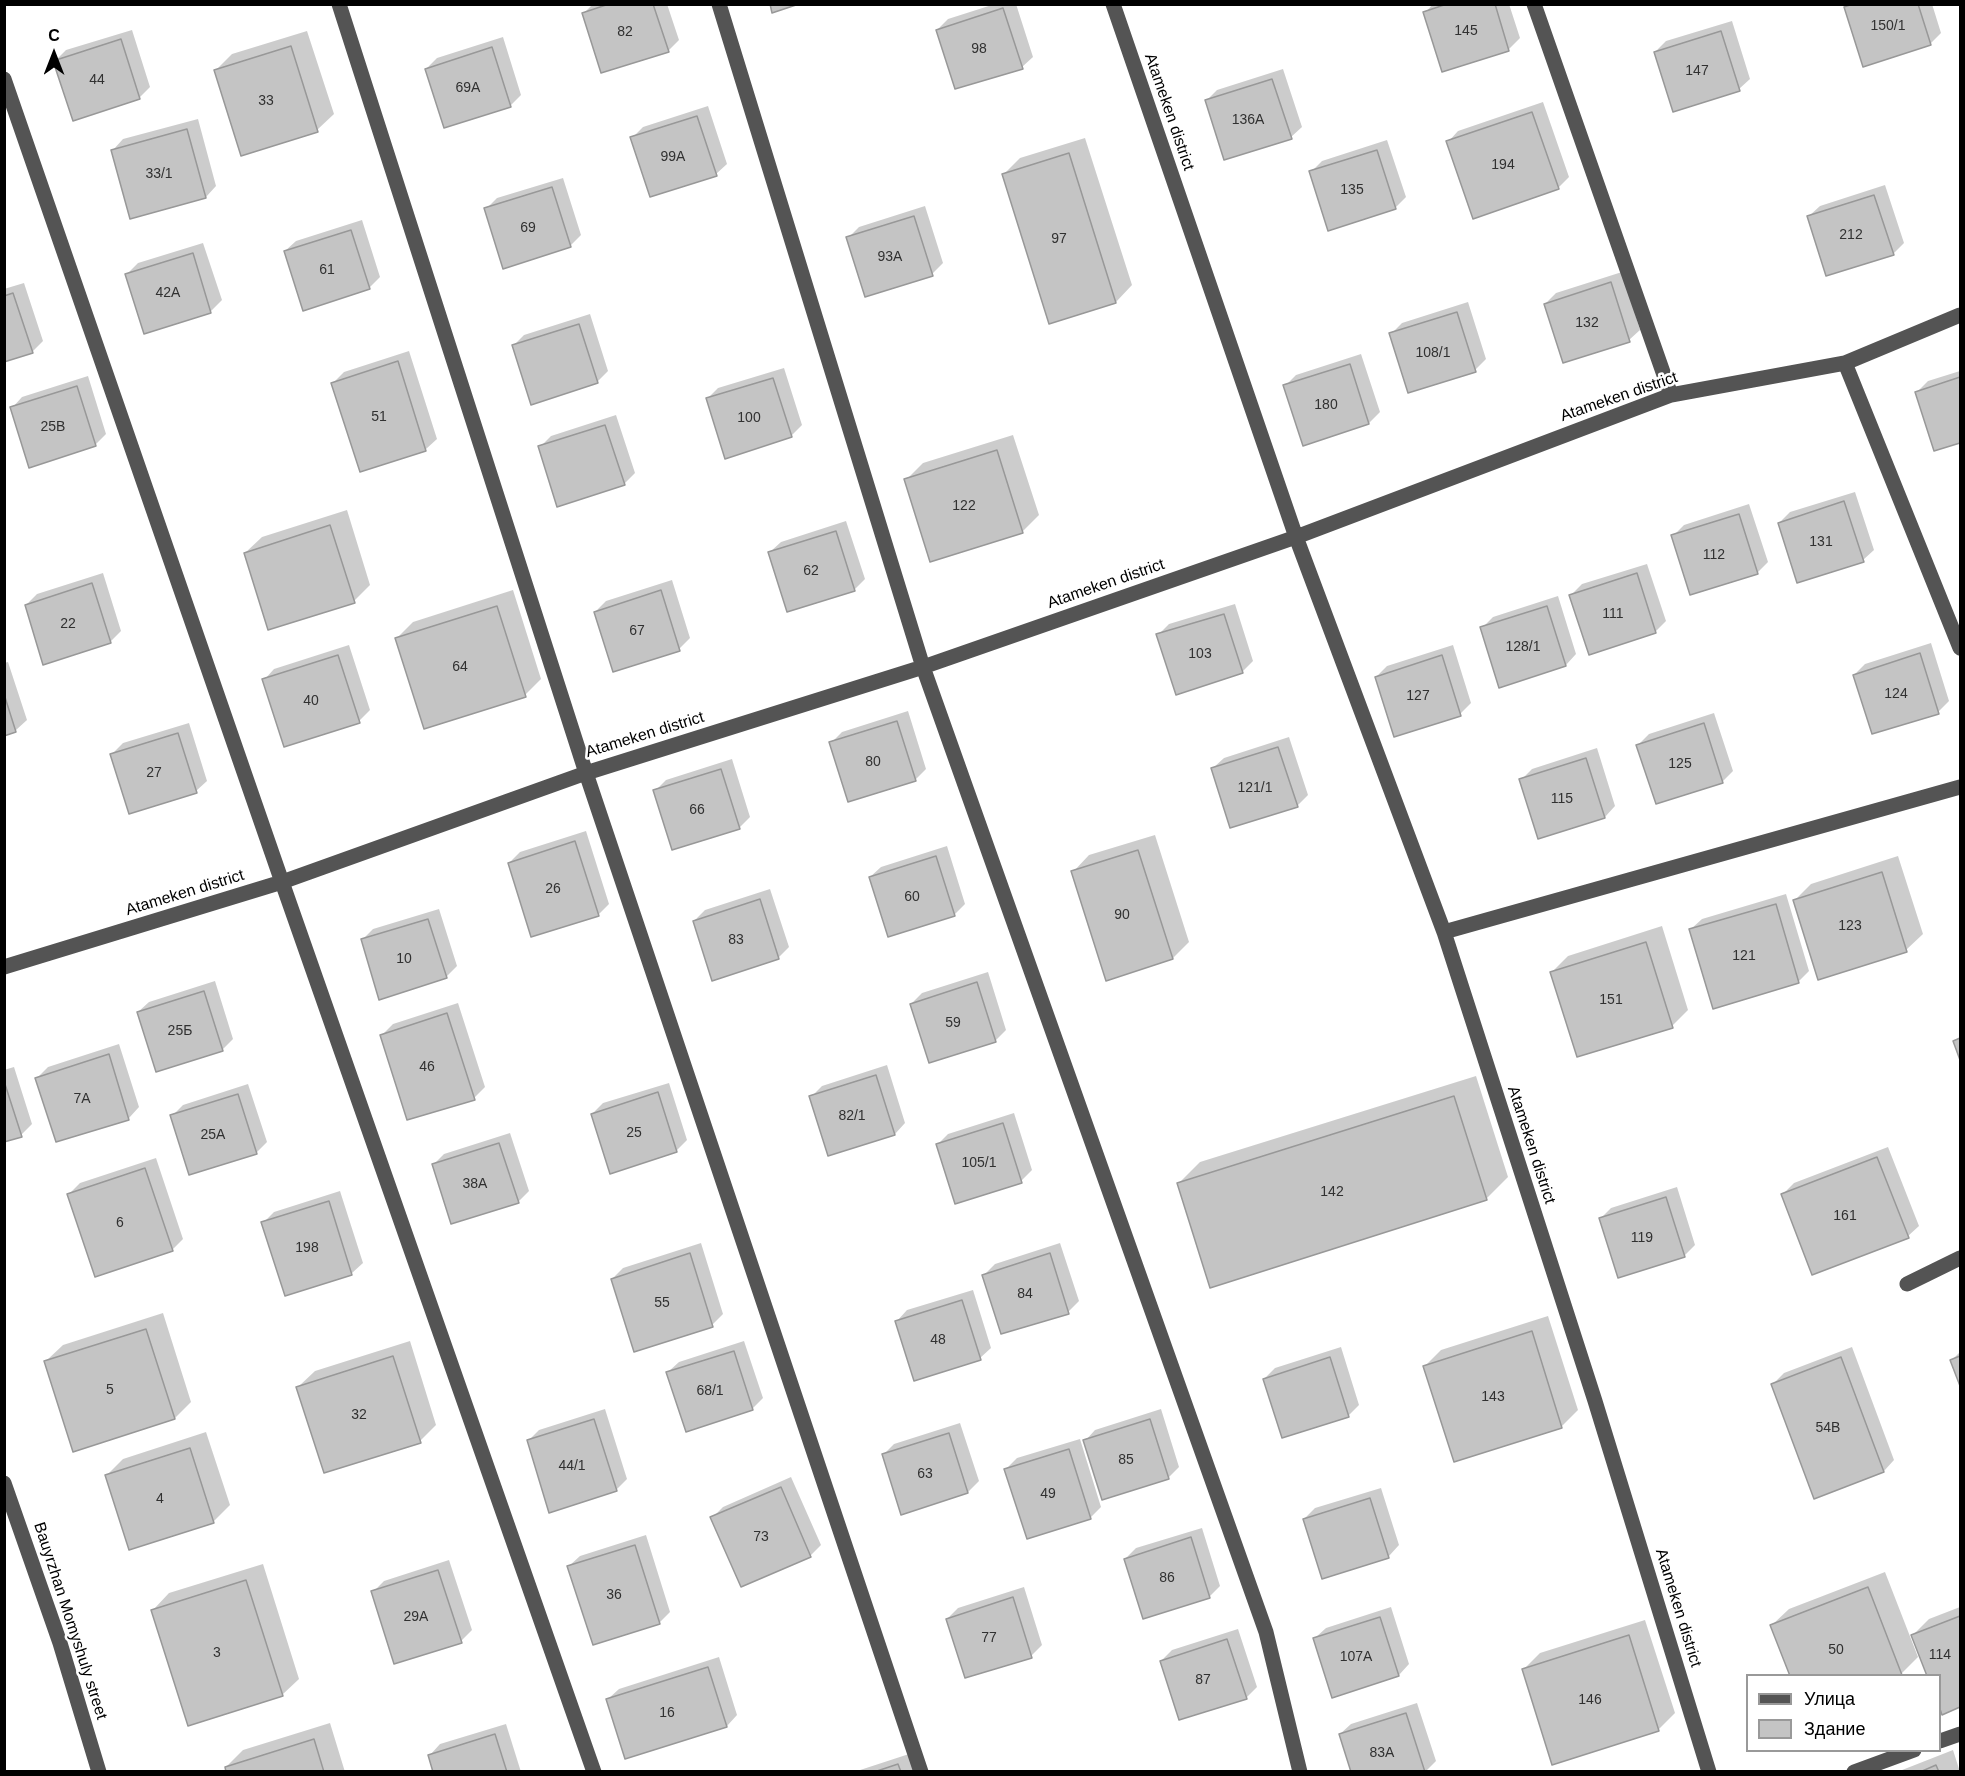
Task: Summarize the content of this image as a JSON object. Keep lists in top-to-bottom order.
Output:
{
  "streets": {
    "street": ["Atameken district", "Bauyrzhan Momyshuly street"]
  },
  "house_numbers": [
    "150/1",
    "145",
    "82",
    "98",
    "147",
    "44",
    "69А",
    "33",
    "136А",
    "99А",
    "194",
    "33/1",
    "135",
    "69",
    "212",
    "97",
    "93А",
    "61",
    "42А",
    "132",
    "108/1",
    "180",
    "51",
    "100",
    "25В",
    "122",
    "131",
    "112",
    "62",
    "111",
    "22",
    "67",
    "128/1",
    "103",
    "64",
    "124",
    "127",
    "40",
    "80",
    "125",
    "27",
    "121/1",
    "115",
    "66",
    "26",
    "60",
    "90",
    "123",
    "83",
    "121",
    "10",
    "151",
    "59",
    "25Б",
    "46",
    "7А",
    "82/1",
    "25",
    "25А",
    "105/1",
    "38А",
    "142",
    "161",
    "6",
    "119",
    "198",
    "84",
    "55",
    "48",
    "5",
    "68/1",
    "143",
    "32",
    "54В",
    "85",
    "44/1",
    "63",
    "49",
    "4",
    "73",
    "86",
    "36",
    "29А",
    "77",
    "50",
    "3",
    "114",
    "107А",
    "87",
    "146",
    "16",
    "83А"
  ],
  "legend": ["Улица", "Здание"],
  "north": "top"
}
